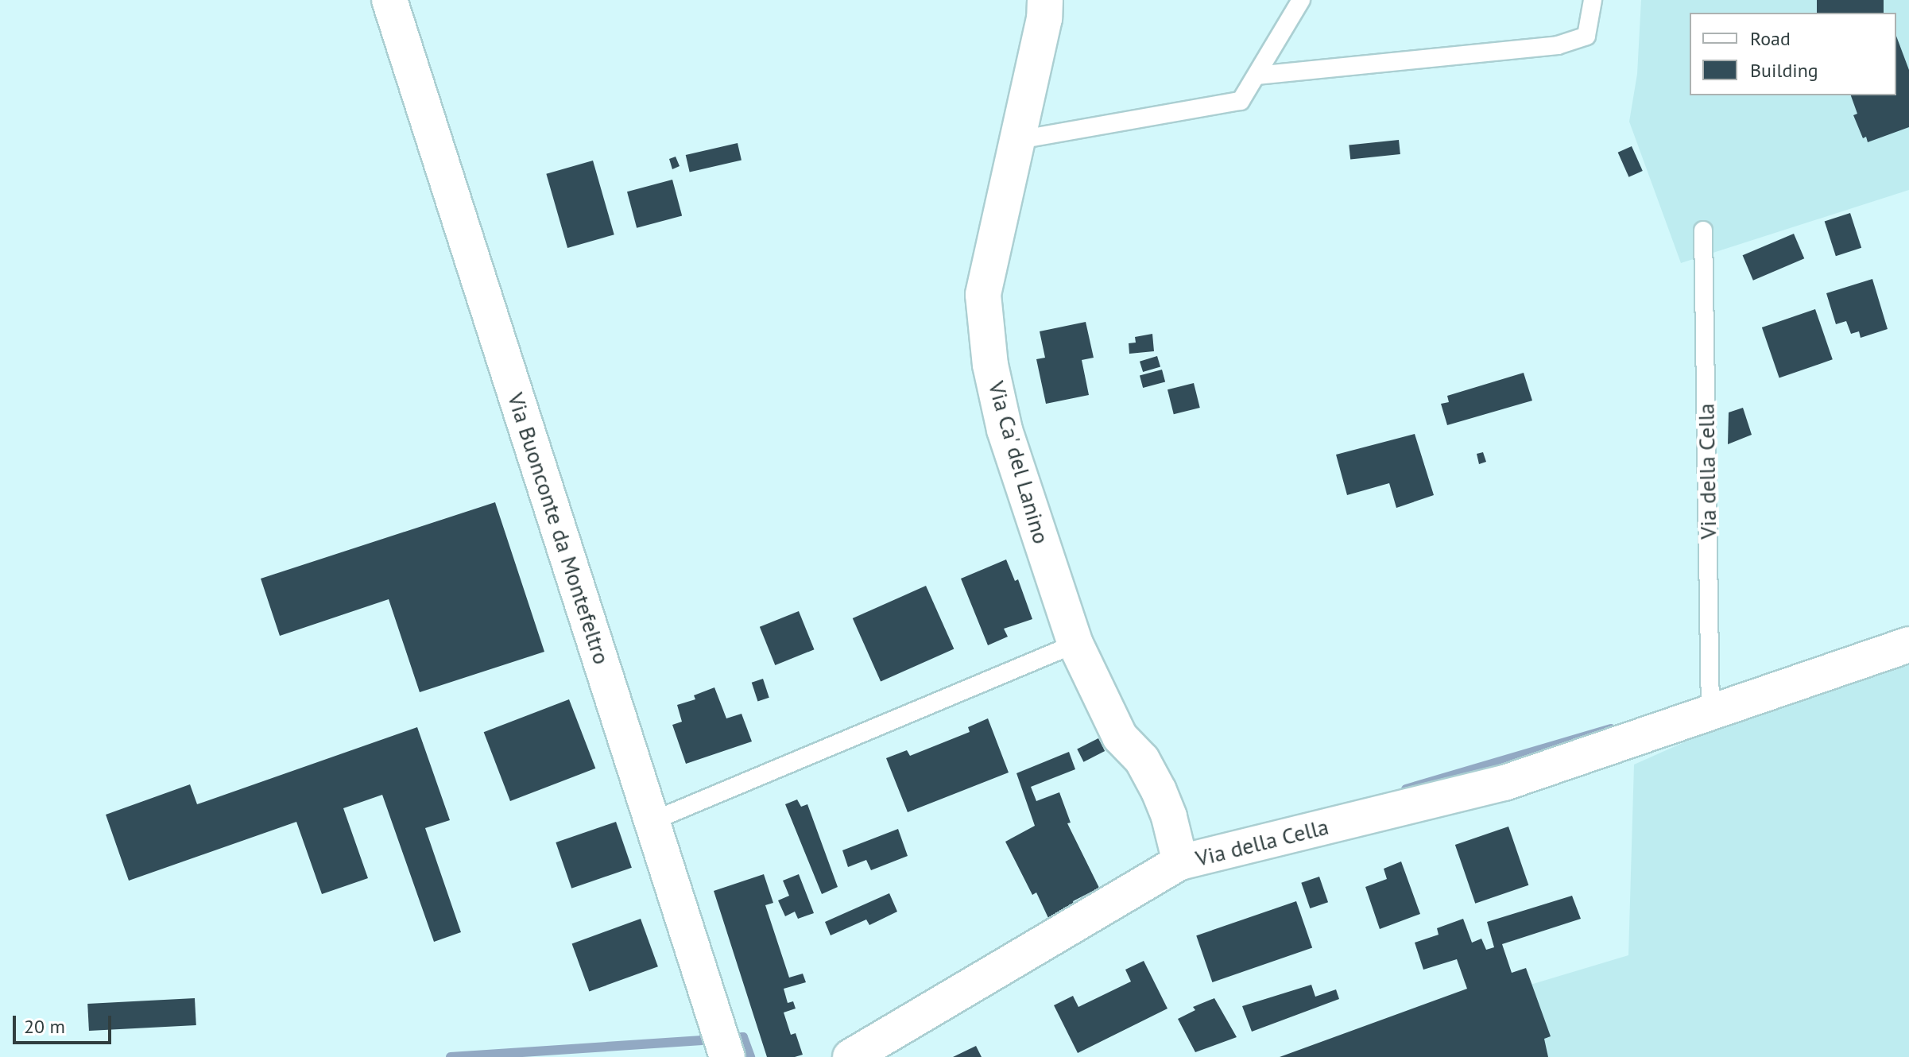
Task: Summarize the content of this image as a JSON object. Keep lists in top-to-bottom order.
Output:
{
  "streets": {
    "street": ["Via Ca' del Lanino", "Via della Cella", "Via Buonconte da Montefeltro"]
  },
  "crossings": [
    ["Via Ca' del Lanino", "Via della Cella"]
  ],
  "legend": ["Road", "Building"],
  "scale_bar": "20 m"
}
